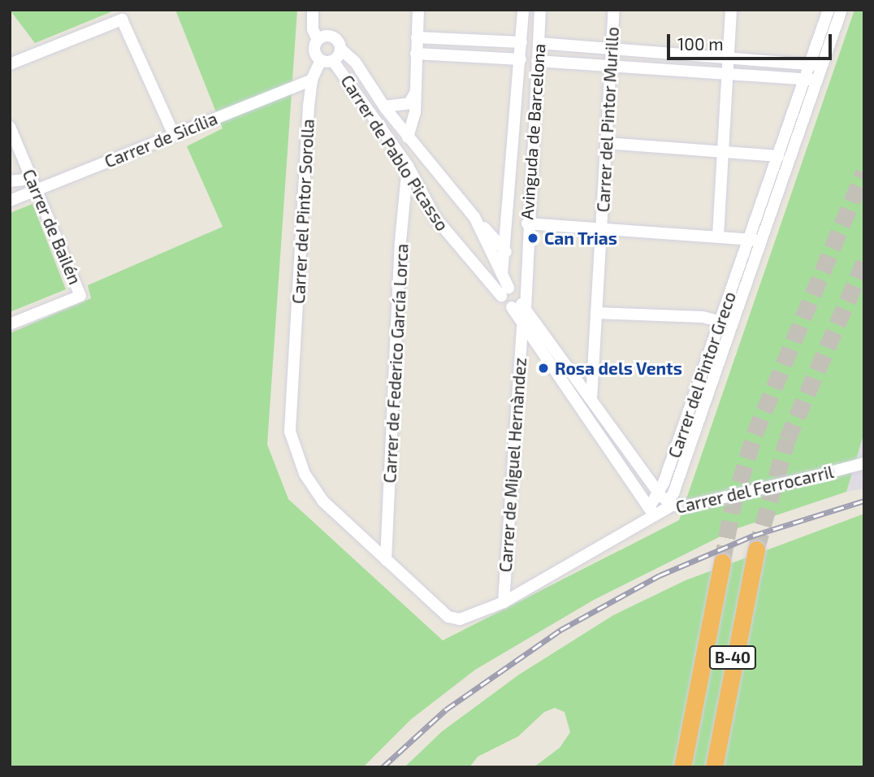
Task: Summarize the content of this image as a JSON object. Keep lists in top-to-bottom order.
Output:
{
  "streets": {
    "highway": ["B-40"],
    "street": [
      "Carrer del Pintor Murillo",
      "Avinguda de Barcelona",
      "Carrer de Sicília",
      "Carrer de Pablo Picasso",
      "Carrer del Pintor Sorolla",
      "Carrer de Bailén",
      "Carrer de Federico García Lorca",
      "Carrer del Pintor Greco",
      "Carrer de Miguel Hernàndez",
      "Carrer del Ferrocarril"
    ]
  },
  "crossings": [
    ["Avinguda de Barcelona", "Carrer de Pablo Picasso"],
    ["Carrer de Sicília", "Carrer del Pintor Sorolla"],
    ["Carrer de Sicília", "Carrer de Bailén"],
    ["Carrer de Pablo Picasso", "Carrer del Pintor Sorolla"],
    ["Carrer de Pablo Picasso", "Carrer de Federico García Lorca"],
    ["Carrer del Pintor Sorolla", "Carrer de Federico García Lorca"],
    ["Carrer del Pintor Greco", "Carrer del Ferrocarril"]
  ],
  "places": ["Can Trias", "Rosa dels Vents"],
  "scale_bar": "100 m"
}
